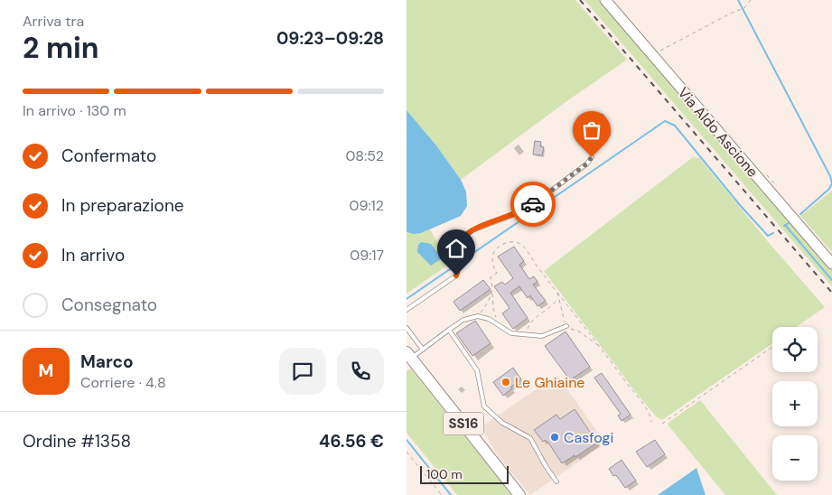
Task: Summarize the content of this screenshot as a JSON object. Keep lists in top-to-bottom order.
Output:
{
  "streets": {
    "main road": ["SS16"],
    "street": ["Via Aldo Ascione"]
  },
  "places": ["Le Ghiaine", "Casfogi"],
  "scale_bar": "100 m",
  "page": {
    "heading": ["2 min", "Arriva tra", "09:23–09:28"],
    "panel": [
      "Marco",
      "Corriere · 4.8",
      "Ordine #1358",
      "46.56 €"
    ],
    "bar": "In arrivo · 130 m",
    "list": [
      ["Confermato", "08:52"],
      ["In preparazione", "09:12"],
      ["In arrivo", "09:17"],
      "Consegnato"
    ],
    "map_buttons": ["+", "−"],
    "round": "M",
    "scale": "100 m"
  }
}
